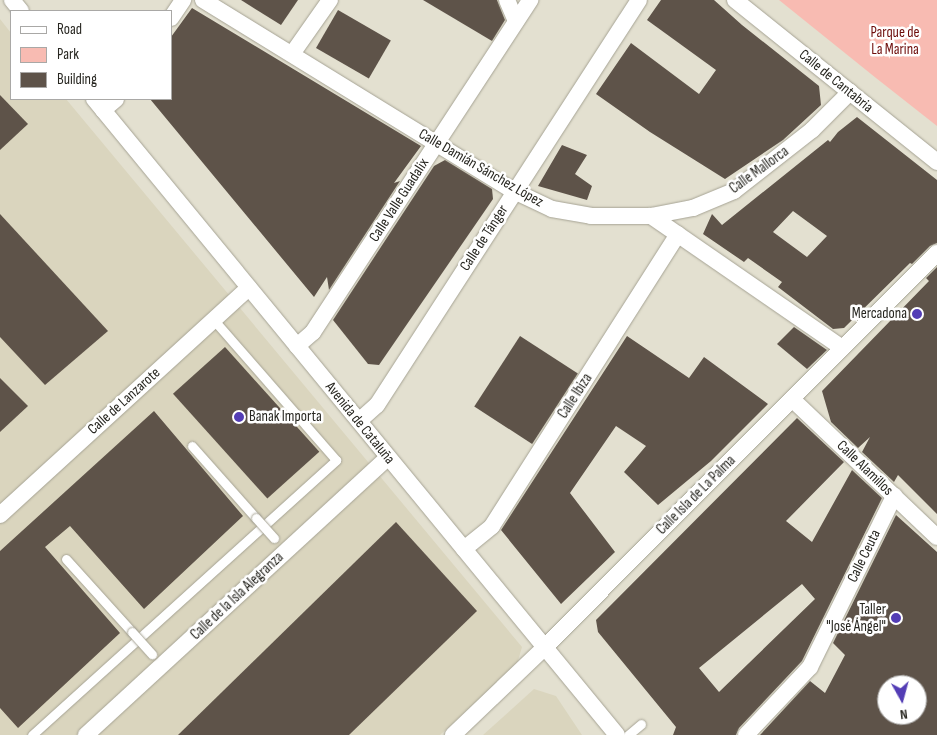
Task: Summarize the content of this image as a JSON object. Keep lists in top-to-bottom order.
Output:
{
  "streets": {
    "street": [
      "Calle de Cantabria",
      "Calle Damián Sánchez López",
      "Calle Mallorca",
      "Calle Valle Guadalix",
      "Calle de Tánger",
      "Calle Ibiza",
      "Calle de Lanzarote",
      "Avenida de Cataluña",
      "Calle Alamillos",
      "Calle Isla de La Palma",
      "Calle Ceuta",
      "Calle de la Isla Alegranza"
    ]
  },
  "crossings": [
    ["Calle de Cantabria", "Calle Mallorca"],
    ["Calle Damián Sánchez López", "Calle Mallorca"],
    ["Calle Damián Sánchez López", "Calle Valle Guadalix"],
    ["Calle Damián Sánchez López", "Calle de Tánger"],
    ["Calle Valle Guadalix", "Avenida de Cataluña"],
    ["Calle de Tánger", "Avenida de Cataluña"],
    ["Calle Ibiza", "Avenida de Cataluña"],
    ["Calle de Lanzarote", "Avenida de Cataluña"],
    ["Avenida de Cataluña", "Calle Isla de La Palma"],
    ["Avenida de Cataluña", "Calle de la Isla Alegranza"],
    ["Calle Alamillos", "Calle Isla de La Palma"],
    ["Calle Alamillos", "Calle Ceuta"]
  ],
  "parks": ["Parque de La Marina"],
  "places": ["Mercadona", "Banak Importa", "Taller \"José Ángel\""],
  "legend": ["Road", "Park", "Building"],
  "north": "bottom"
}
